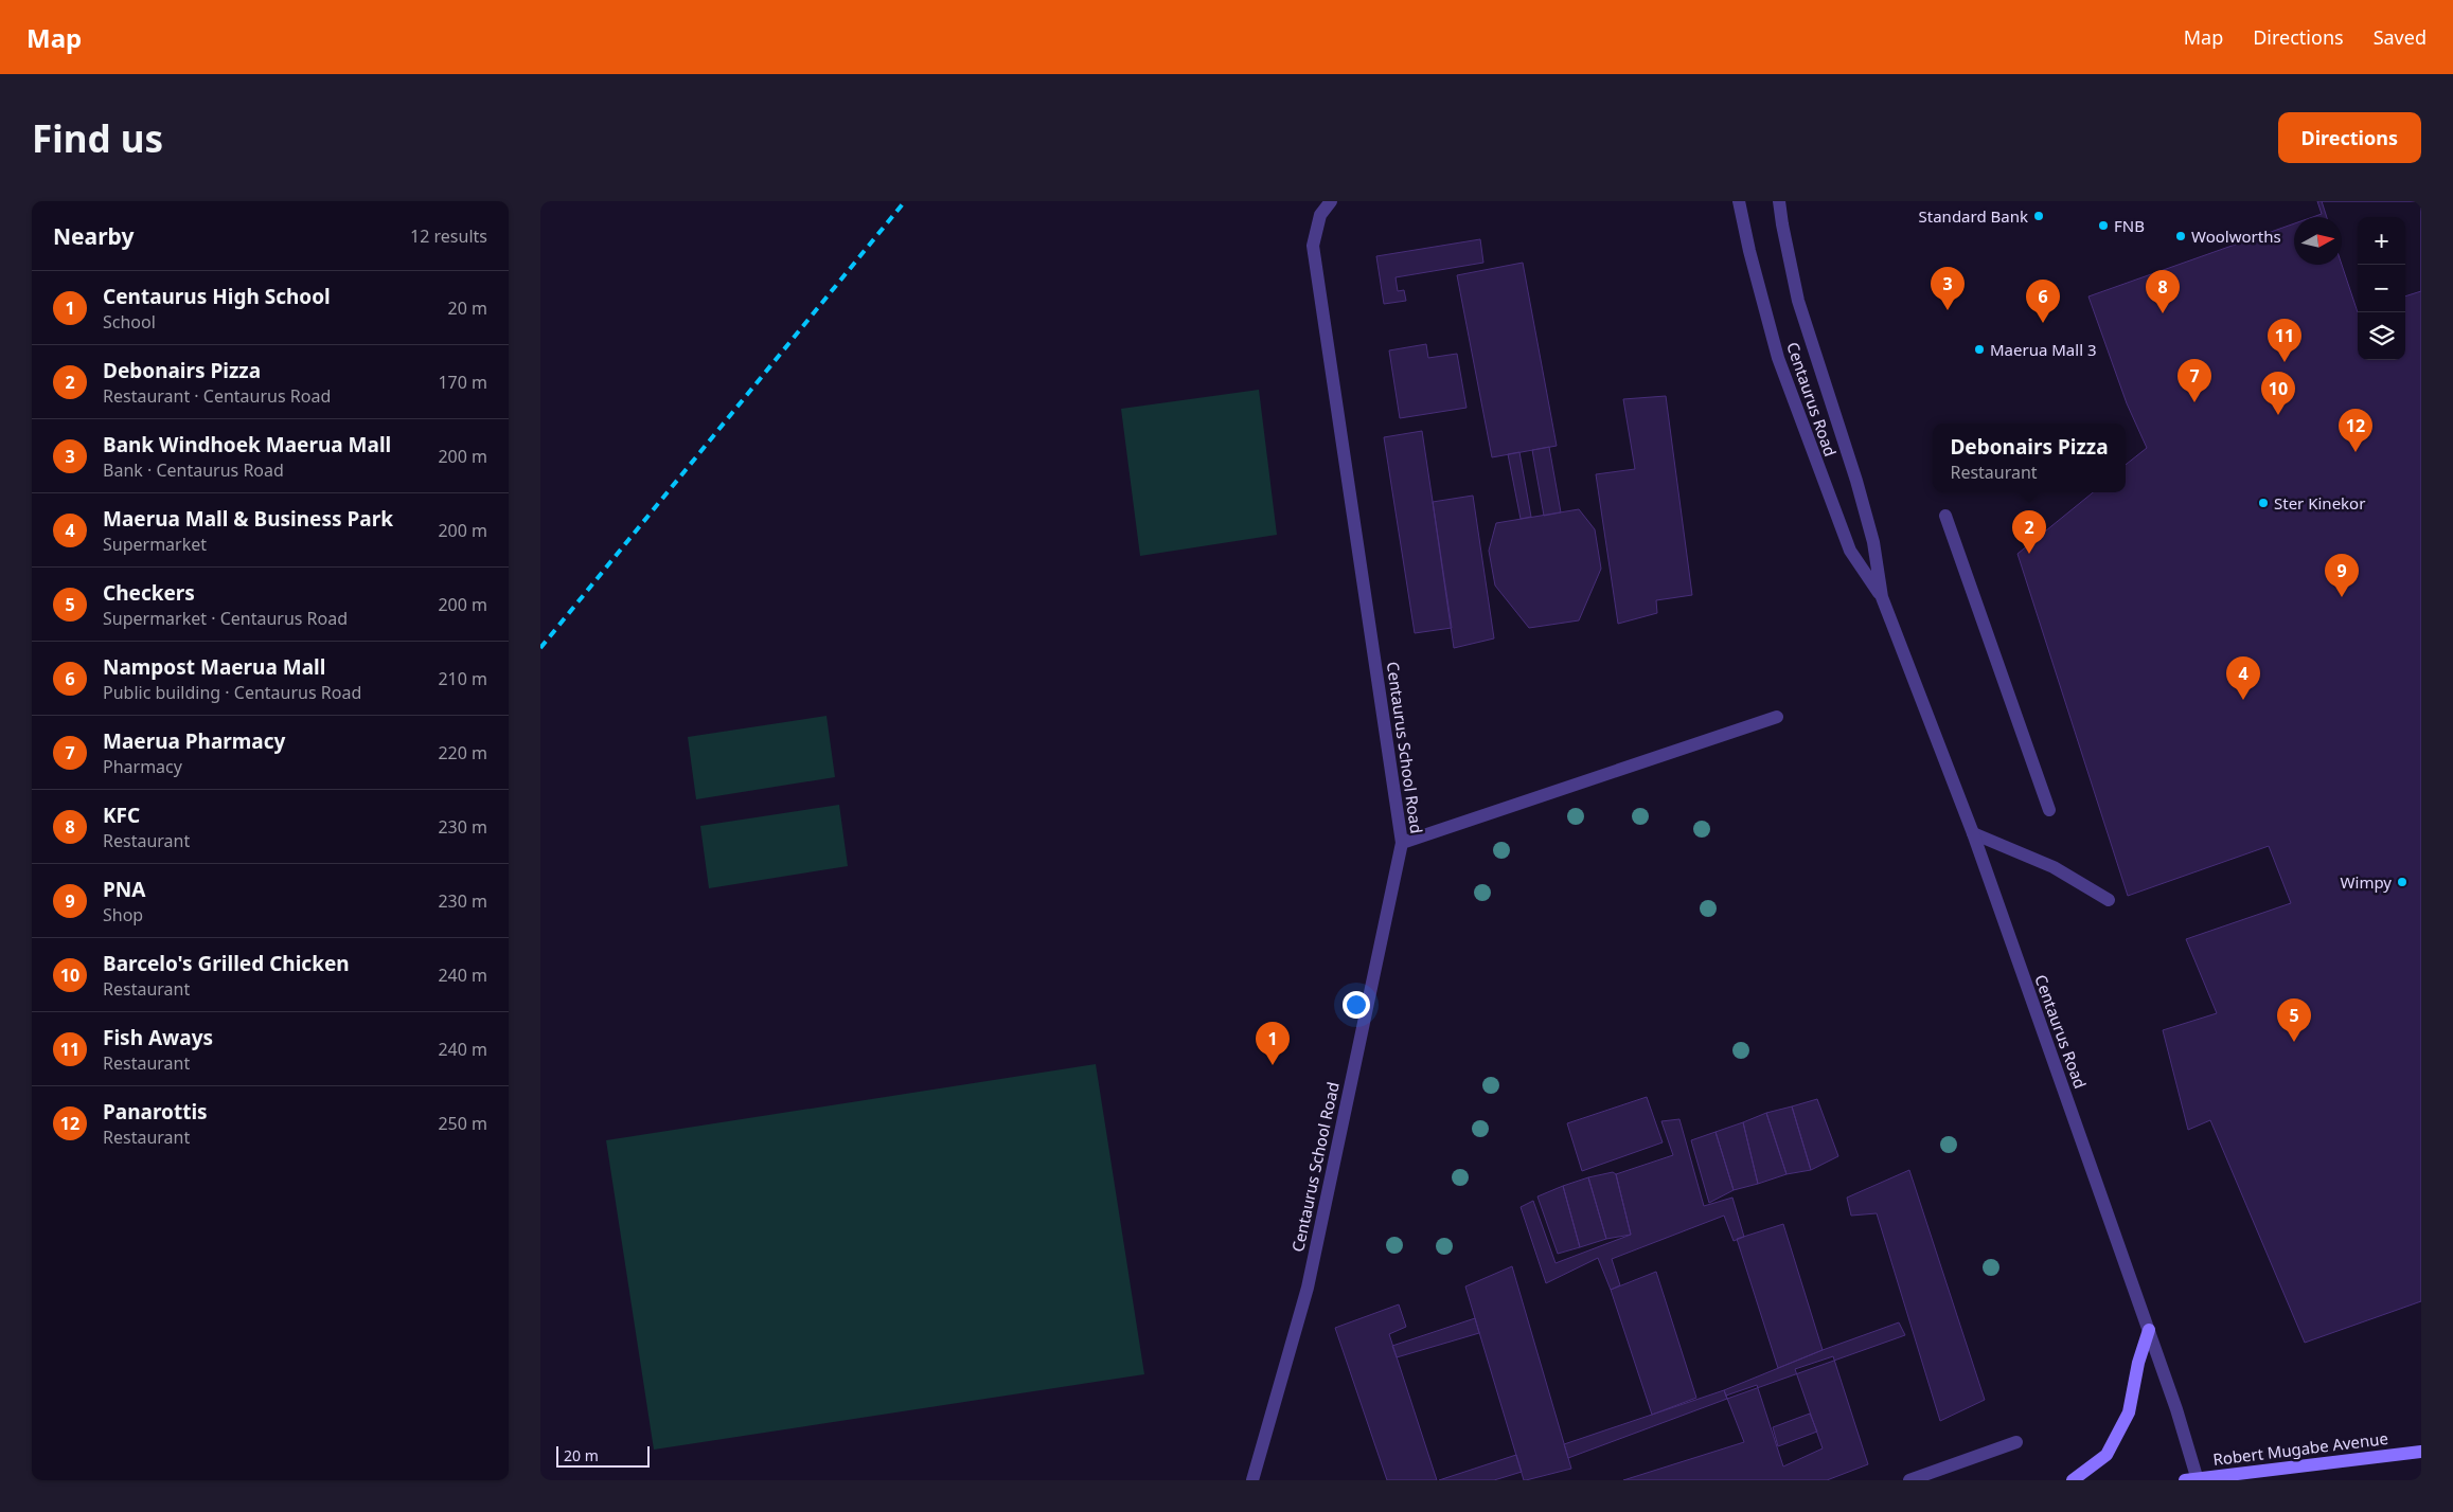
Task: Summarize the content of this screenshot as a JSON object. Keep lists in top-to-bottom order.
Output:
{
  "streets": {
    "main road": ["Robert Mugabe Avenue"],
    "street": ["Centaurus Road", "Centaurus School Road"]
  },
  "crossings": [
    ["Centaurus Road", "Robert Mugabe Avenue"]
  ],
  "places": [
    "Standard Bank",
    "FNB",
    "Woolworths",
    "Maerua Mall 3",
    "Ster Kinekor",
    "Wimpy"
  ],
  "scale_bar": "20 m",
  "north": "right",
  "page": {
    "header": "Map",
    "nav": ["Map", "Directions", "Saved"],
    "buttons": "Directions",
    "title": "Find us",
    "heading": ["Nearby", "12 results"],
    "map_buttons": ["+", "−"],
    "pins": [
      "3",
      "8",
      "6",
      "11",
      "7",
      "10",
      "12",
      "2",
      "9",
      "4",
      "5",
      "1"
    ],
    "list": [
      {
        "mark": "1",
        "name": "Centaurus High School",
        "note": "School",
        "value": "20 m"
      },
      {
        "mark": "2",
        "name": "Debonairs Pizza",
        "note": "Restaurant · Centaurus Road",
        "value": "170 m"
      },
      {
        "mark": "3",
        "name": "Bank Windhoek Maerua Mall",
        "note": "Bank · Centaurus Road",
        "value": "200 m"
      },
      {
        "mark": "4",
        "name": "Maerua Mall & Business Park",
        "note": "Supermarket",
        "value": "200 m"
      },
      {
        "mark": "5",
        "name": "Checkers",
        "note": "Supermarket · Centaurus Road",
        "value": "200 m"
      },
      {
        "mark": "6",
        "name": "Nampost Maerua Mall",
        "note": "Public building · Centaurus Road",
        "value": "210 m"
      },
      {
        "mark": "7",
        "name": "Maerua Pharmacy",
        "note": "Pharmacy",
        "value": "220 m"
      },
      {
        "mark": "8",
        "name": "KFC",
        "note": "Restaurant",
        "value": "230 m"
      },
      {
        "mark": "9",
        "name": "PNA",
        "note": "Shop",
        "value": "230 m"
      },
      {
        "mark": "10",
        "name": "Barcelo's Grilled Chicken",
        "note": "Restaurant",
        "value": "240 m"
      },
      {
        "mark": "11",
        "name": "Fish Aways",
        "note": "Restaurant",
        "value": "240 m"
      },
      {
        "mark": "12",
        "name": "Panarottis",
        "note": "Restaurant",
        "value": "250 m"
      }
    ],
    "popup": ["Debonairs Pizza", "Restaurant"],
    "scale": "20 m"
  }
}
